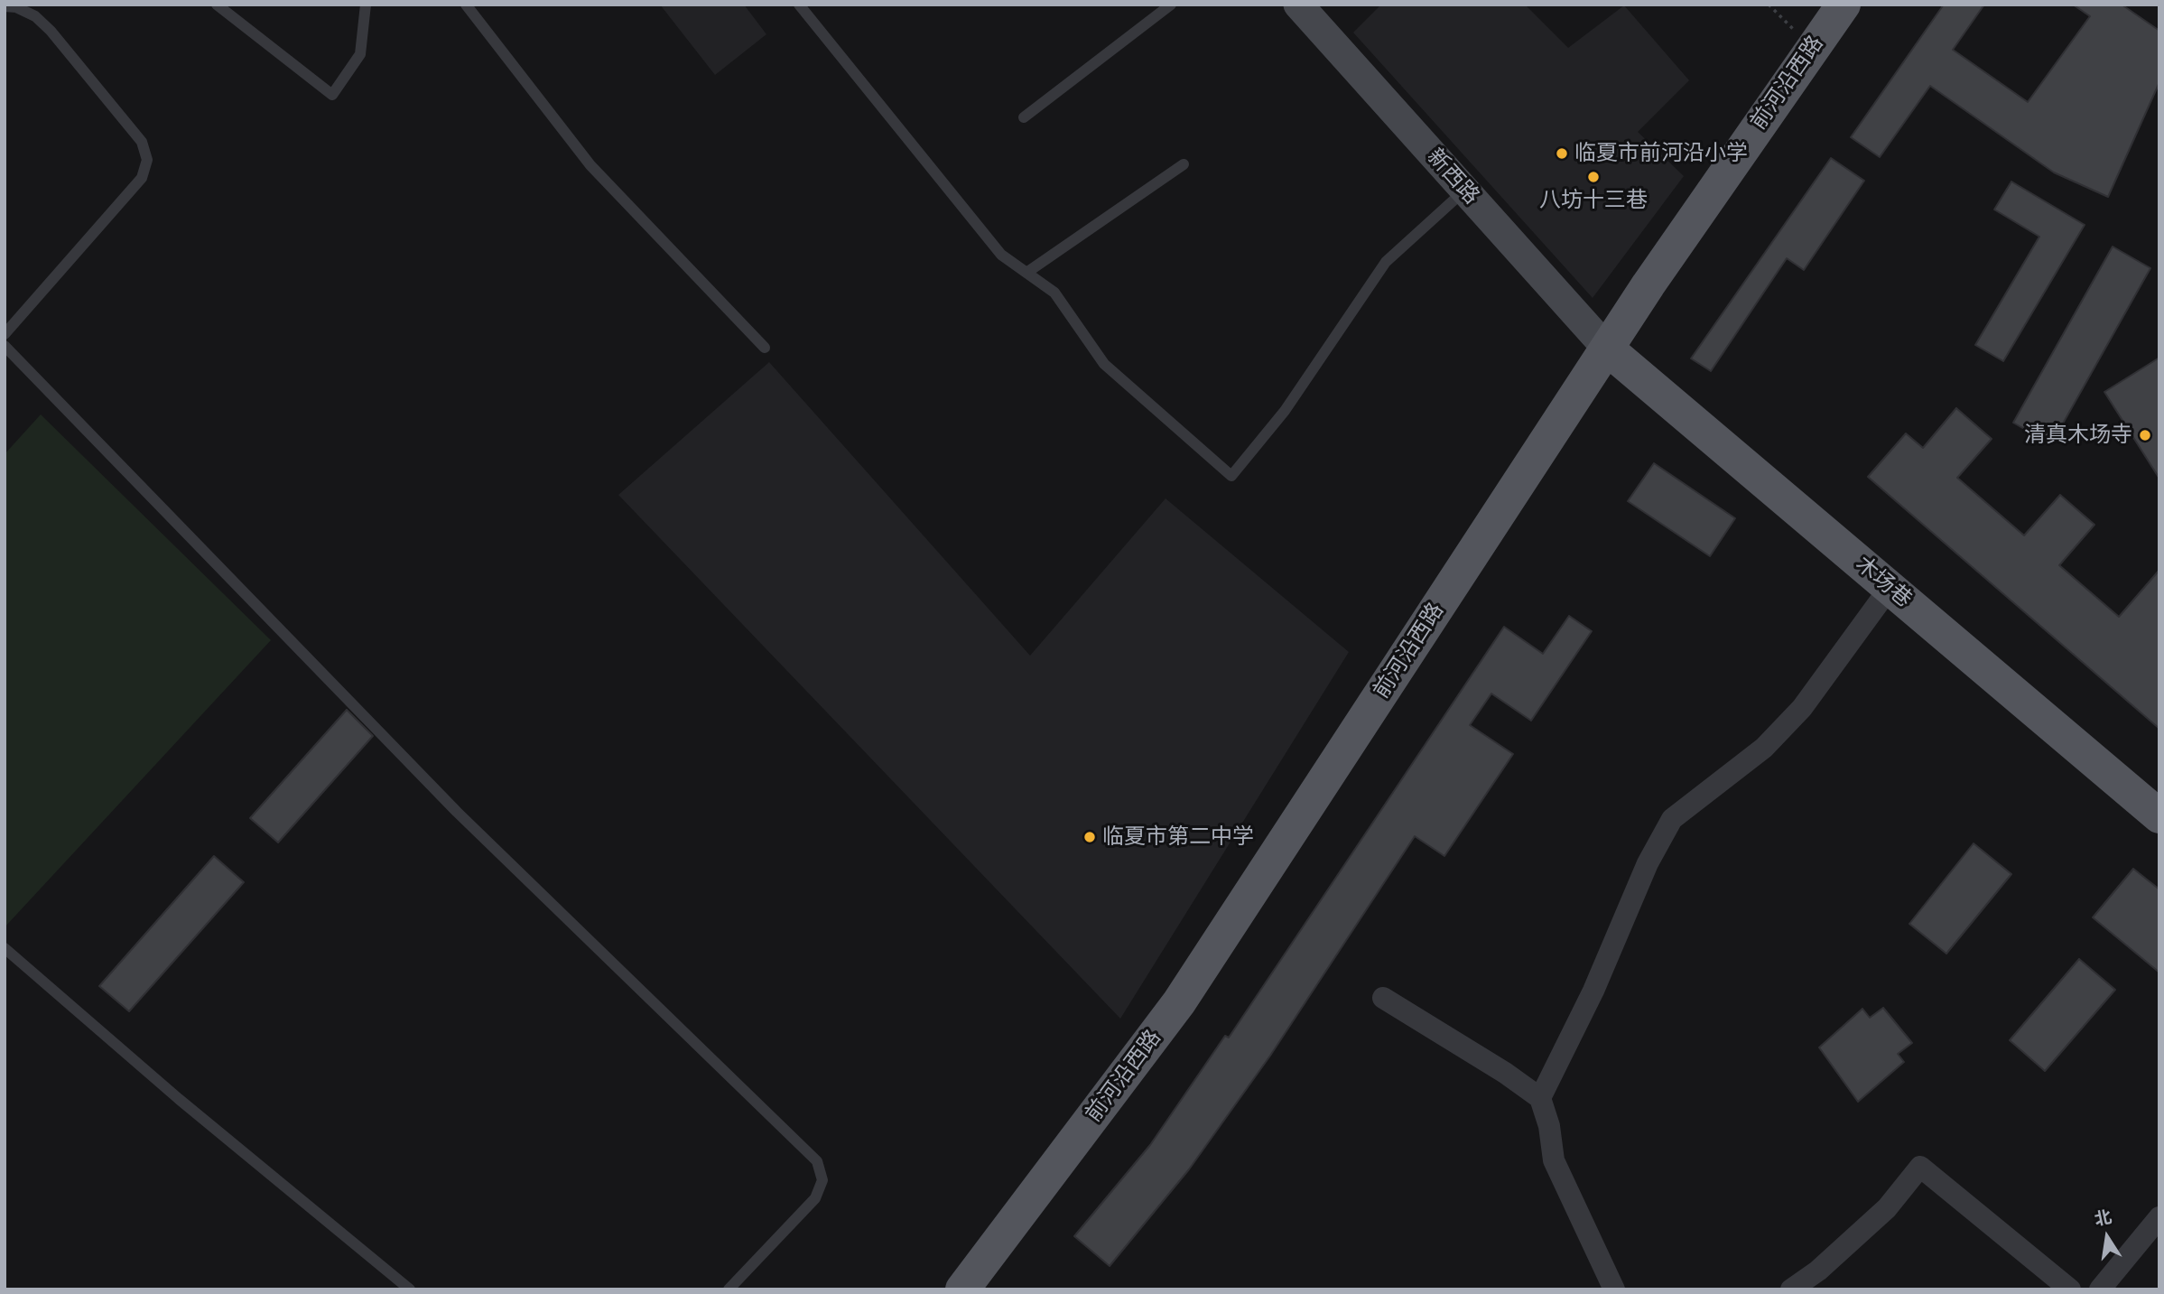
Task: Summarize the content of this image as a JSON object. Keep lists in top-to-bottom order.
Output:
{
  "streets": {
    "main road": ["前河沿西路", "新西路", "木场巷"]
  },
  "crossings": [
    ["前河沿西路", "新西路"],
    ["前河沿西路", "木场巷"],
    ["新西路", "木场巷"]
  ],
  "places": [
    "临夏市前河沿小学",
    "八坊十三巷",
    "清真木场寺",
    "临夏市第二中学"
  ],
  "north": "top"
}
